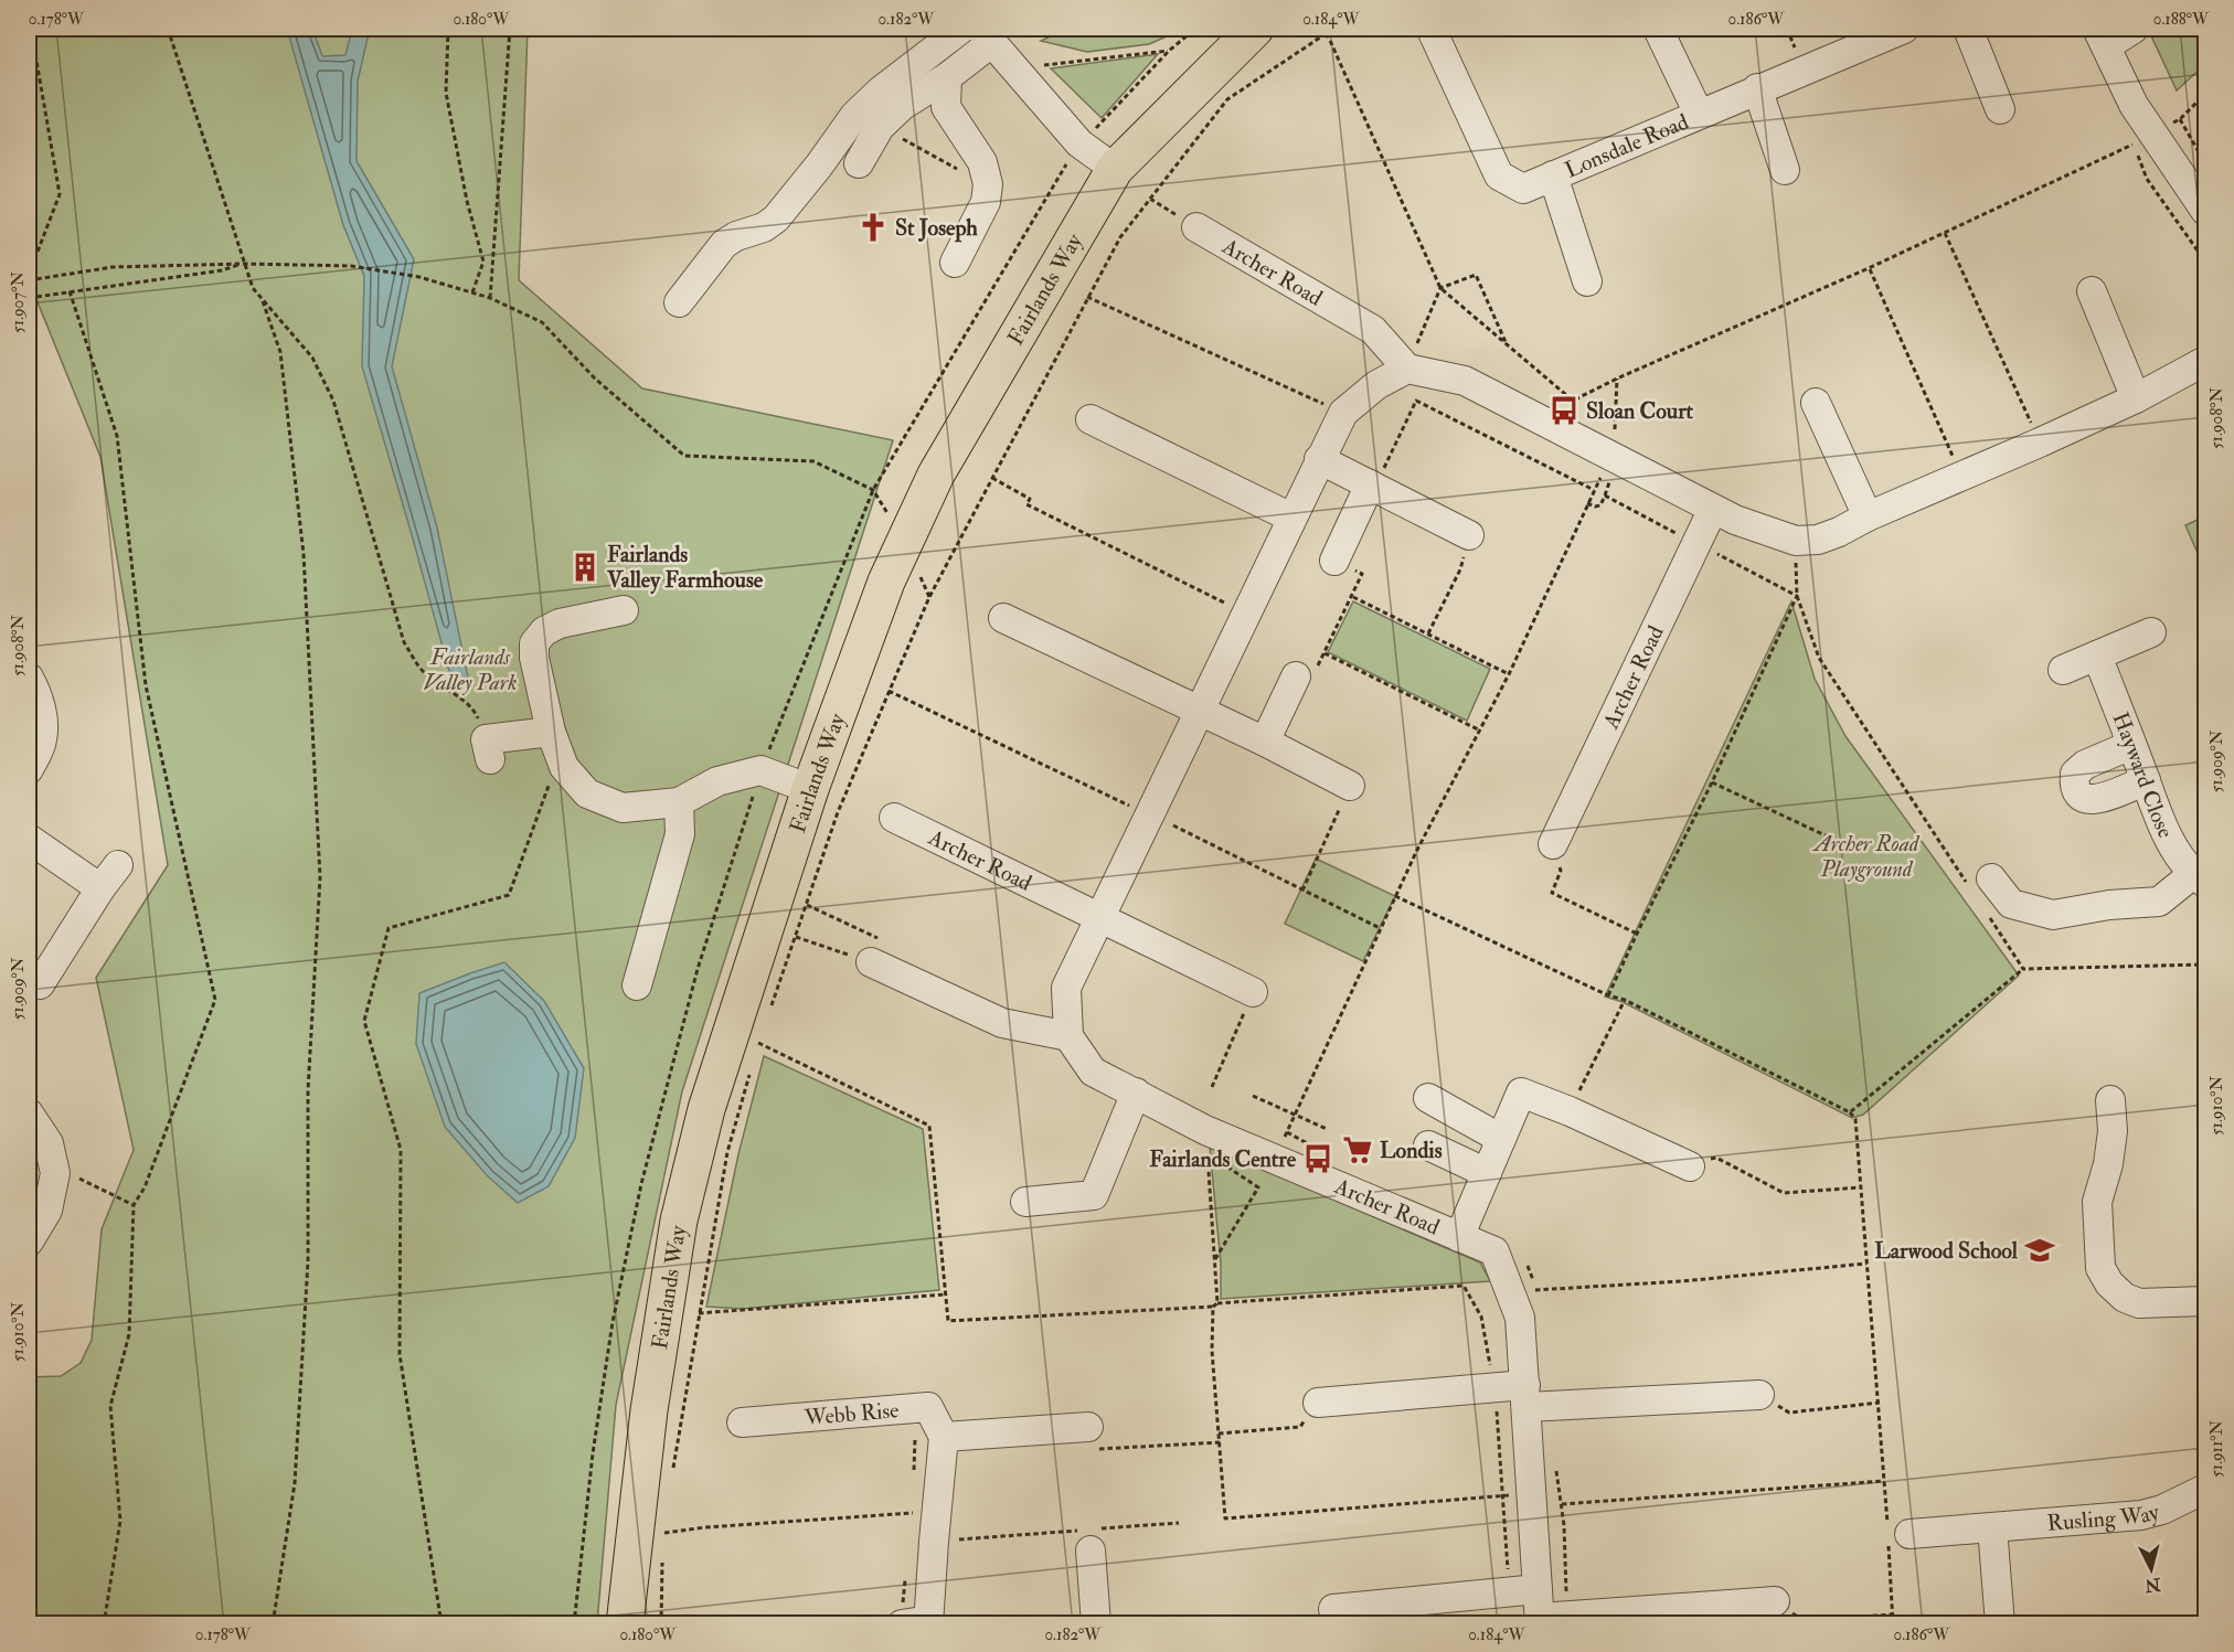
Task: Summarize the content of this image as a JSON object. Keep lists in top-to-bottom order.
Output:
{
  "streets": {
    "main road": ["Fairlands Way"],
    "street": [
      "Lonsdale Road",
      "Archer Road",
      "Hayward Close",
      "Webb Rise",
      "Rusling Way"
    ]
  },
  "parks": ["Fairlands Valley Park", "Archer Road Playground"],
  "places": {
    "church": ["St Joseph"],
    "bus stop": ["Sloan Court", "Fairlands Centre"],
    "building": ["Fairlands Valley Farmhouse"],
    "supermarket": ["Londis"],
    "school or university": ["Larwood School"]
  },
  "north": "bottom",
  "coordinates": [
    "0.178°W",
    "0.180°W",
    "0.182°W",
    "0.184°W",
    "0.186°W",
    "0.188°W",
    "51.907°N",
    "51.908°N",
    "51.909°N",
    "51.910°N",
    "51.911°N"
  ]
}
